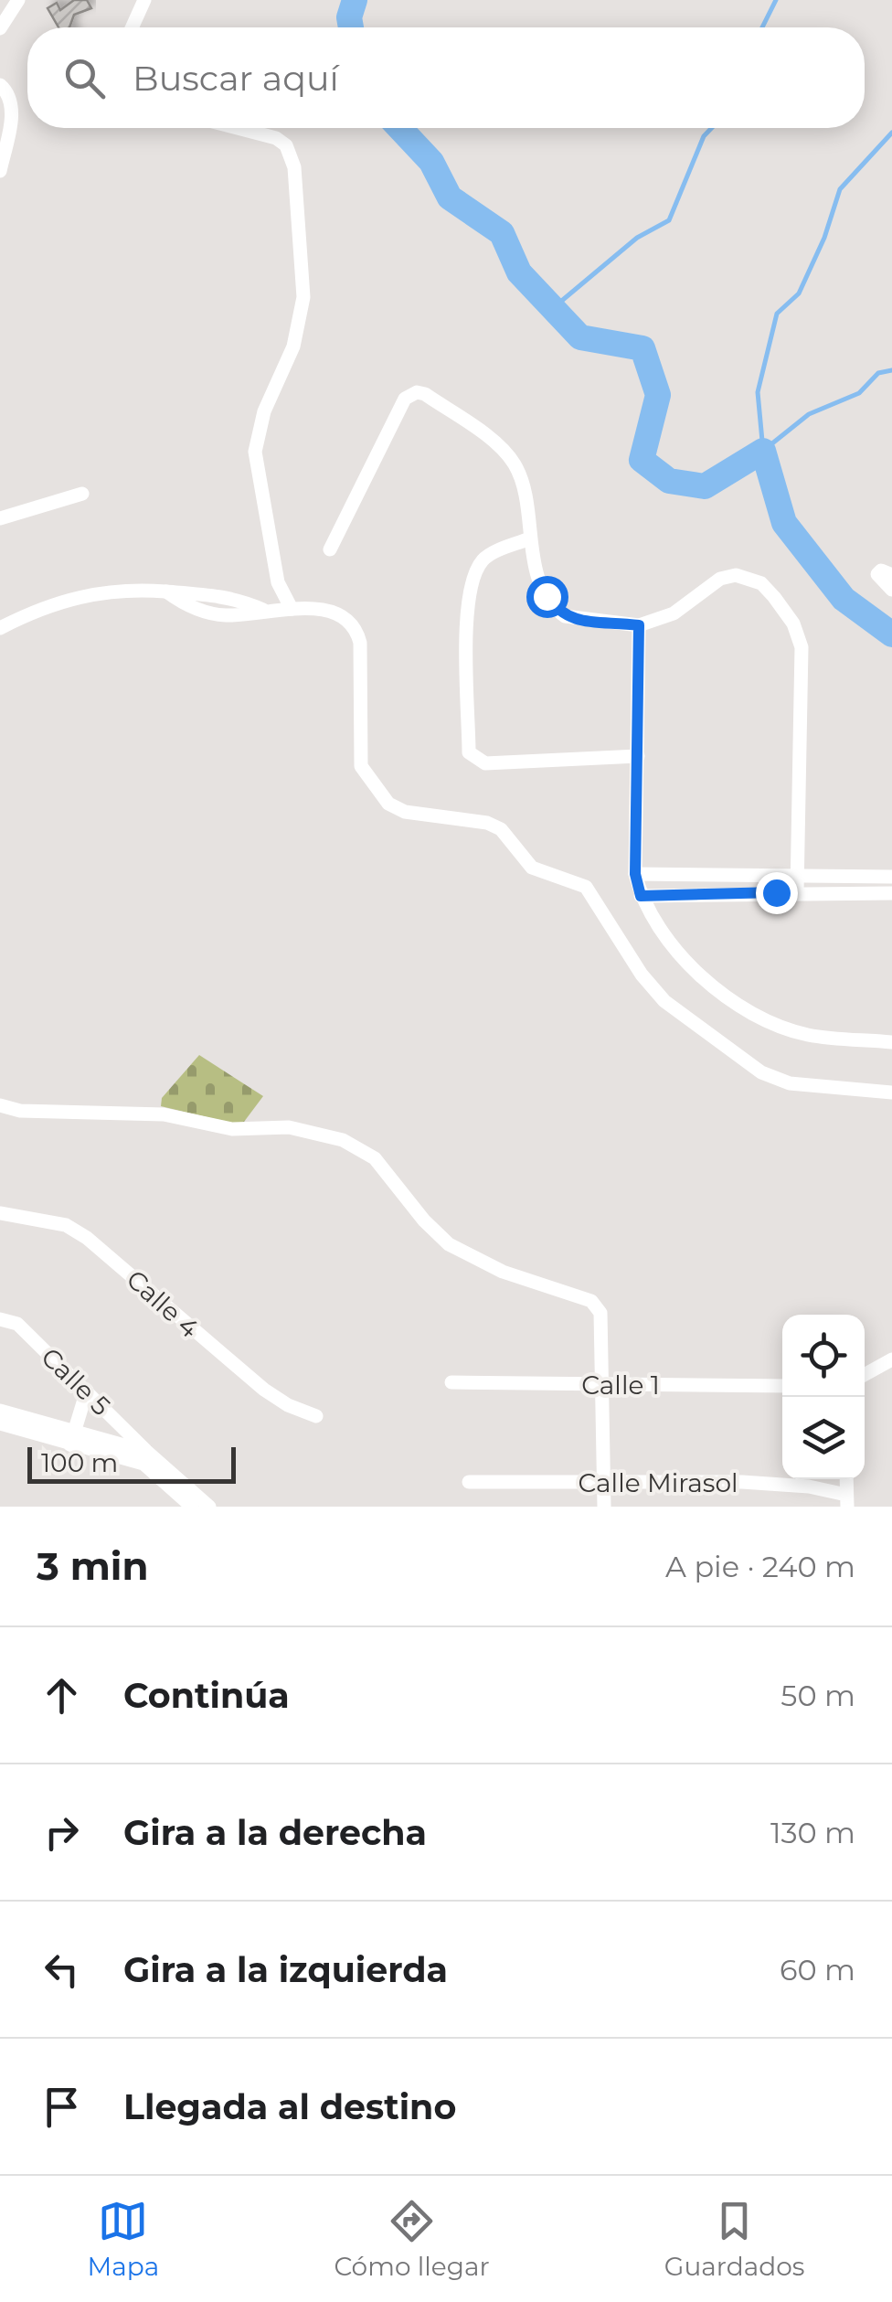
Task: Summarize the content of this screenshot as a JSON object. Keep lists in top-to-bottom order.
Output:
{
  "streets": {
    "street": [
      "Calle 4",
      "Calle 5",
      "Calle 1",
      "Calle Mirasol"
    ]
  },
  "scale_bar": "100 m",
  "page": {
    "search": "Buscar aquí",
    "scale": "100 m",
    "heading": ["3 min", "A pie · 240 m"],
    "list": [
      ["Continúa", "50 m"],
      ["Gira a la derecha", "130 m"],
      ["Gira a la izquierda", "60 m"],
      "Llegada al destino"
    ],
    "nav": ["Mapa", "Cómo llegar", "Guardados"]
  }
}
